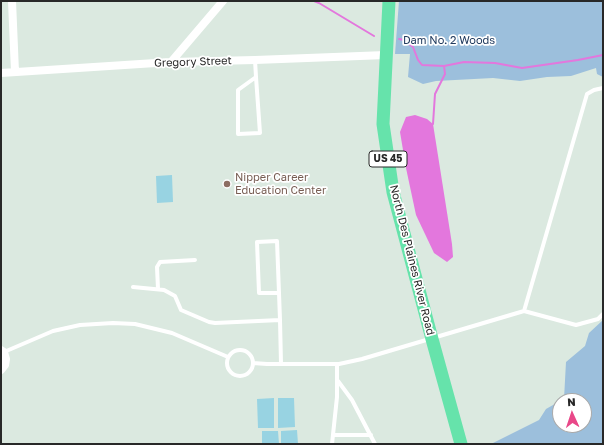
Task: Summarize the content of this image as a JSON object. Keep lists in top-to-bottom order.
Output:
{
  "streets": {
    "main road": ["US 45", "North Des Plaines River Road"],
    "street": ["Gregory Street"]
  },
  "crossings": [
    ["Gregory Street", "North Des Plaines River Road"]
  ],
  "parks": ["Dam No. 2 Woods"],
  "places": ["Nipper Career Education Center"],
  "north": "top"
}
